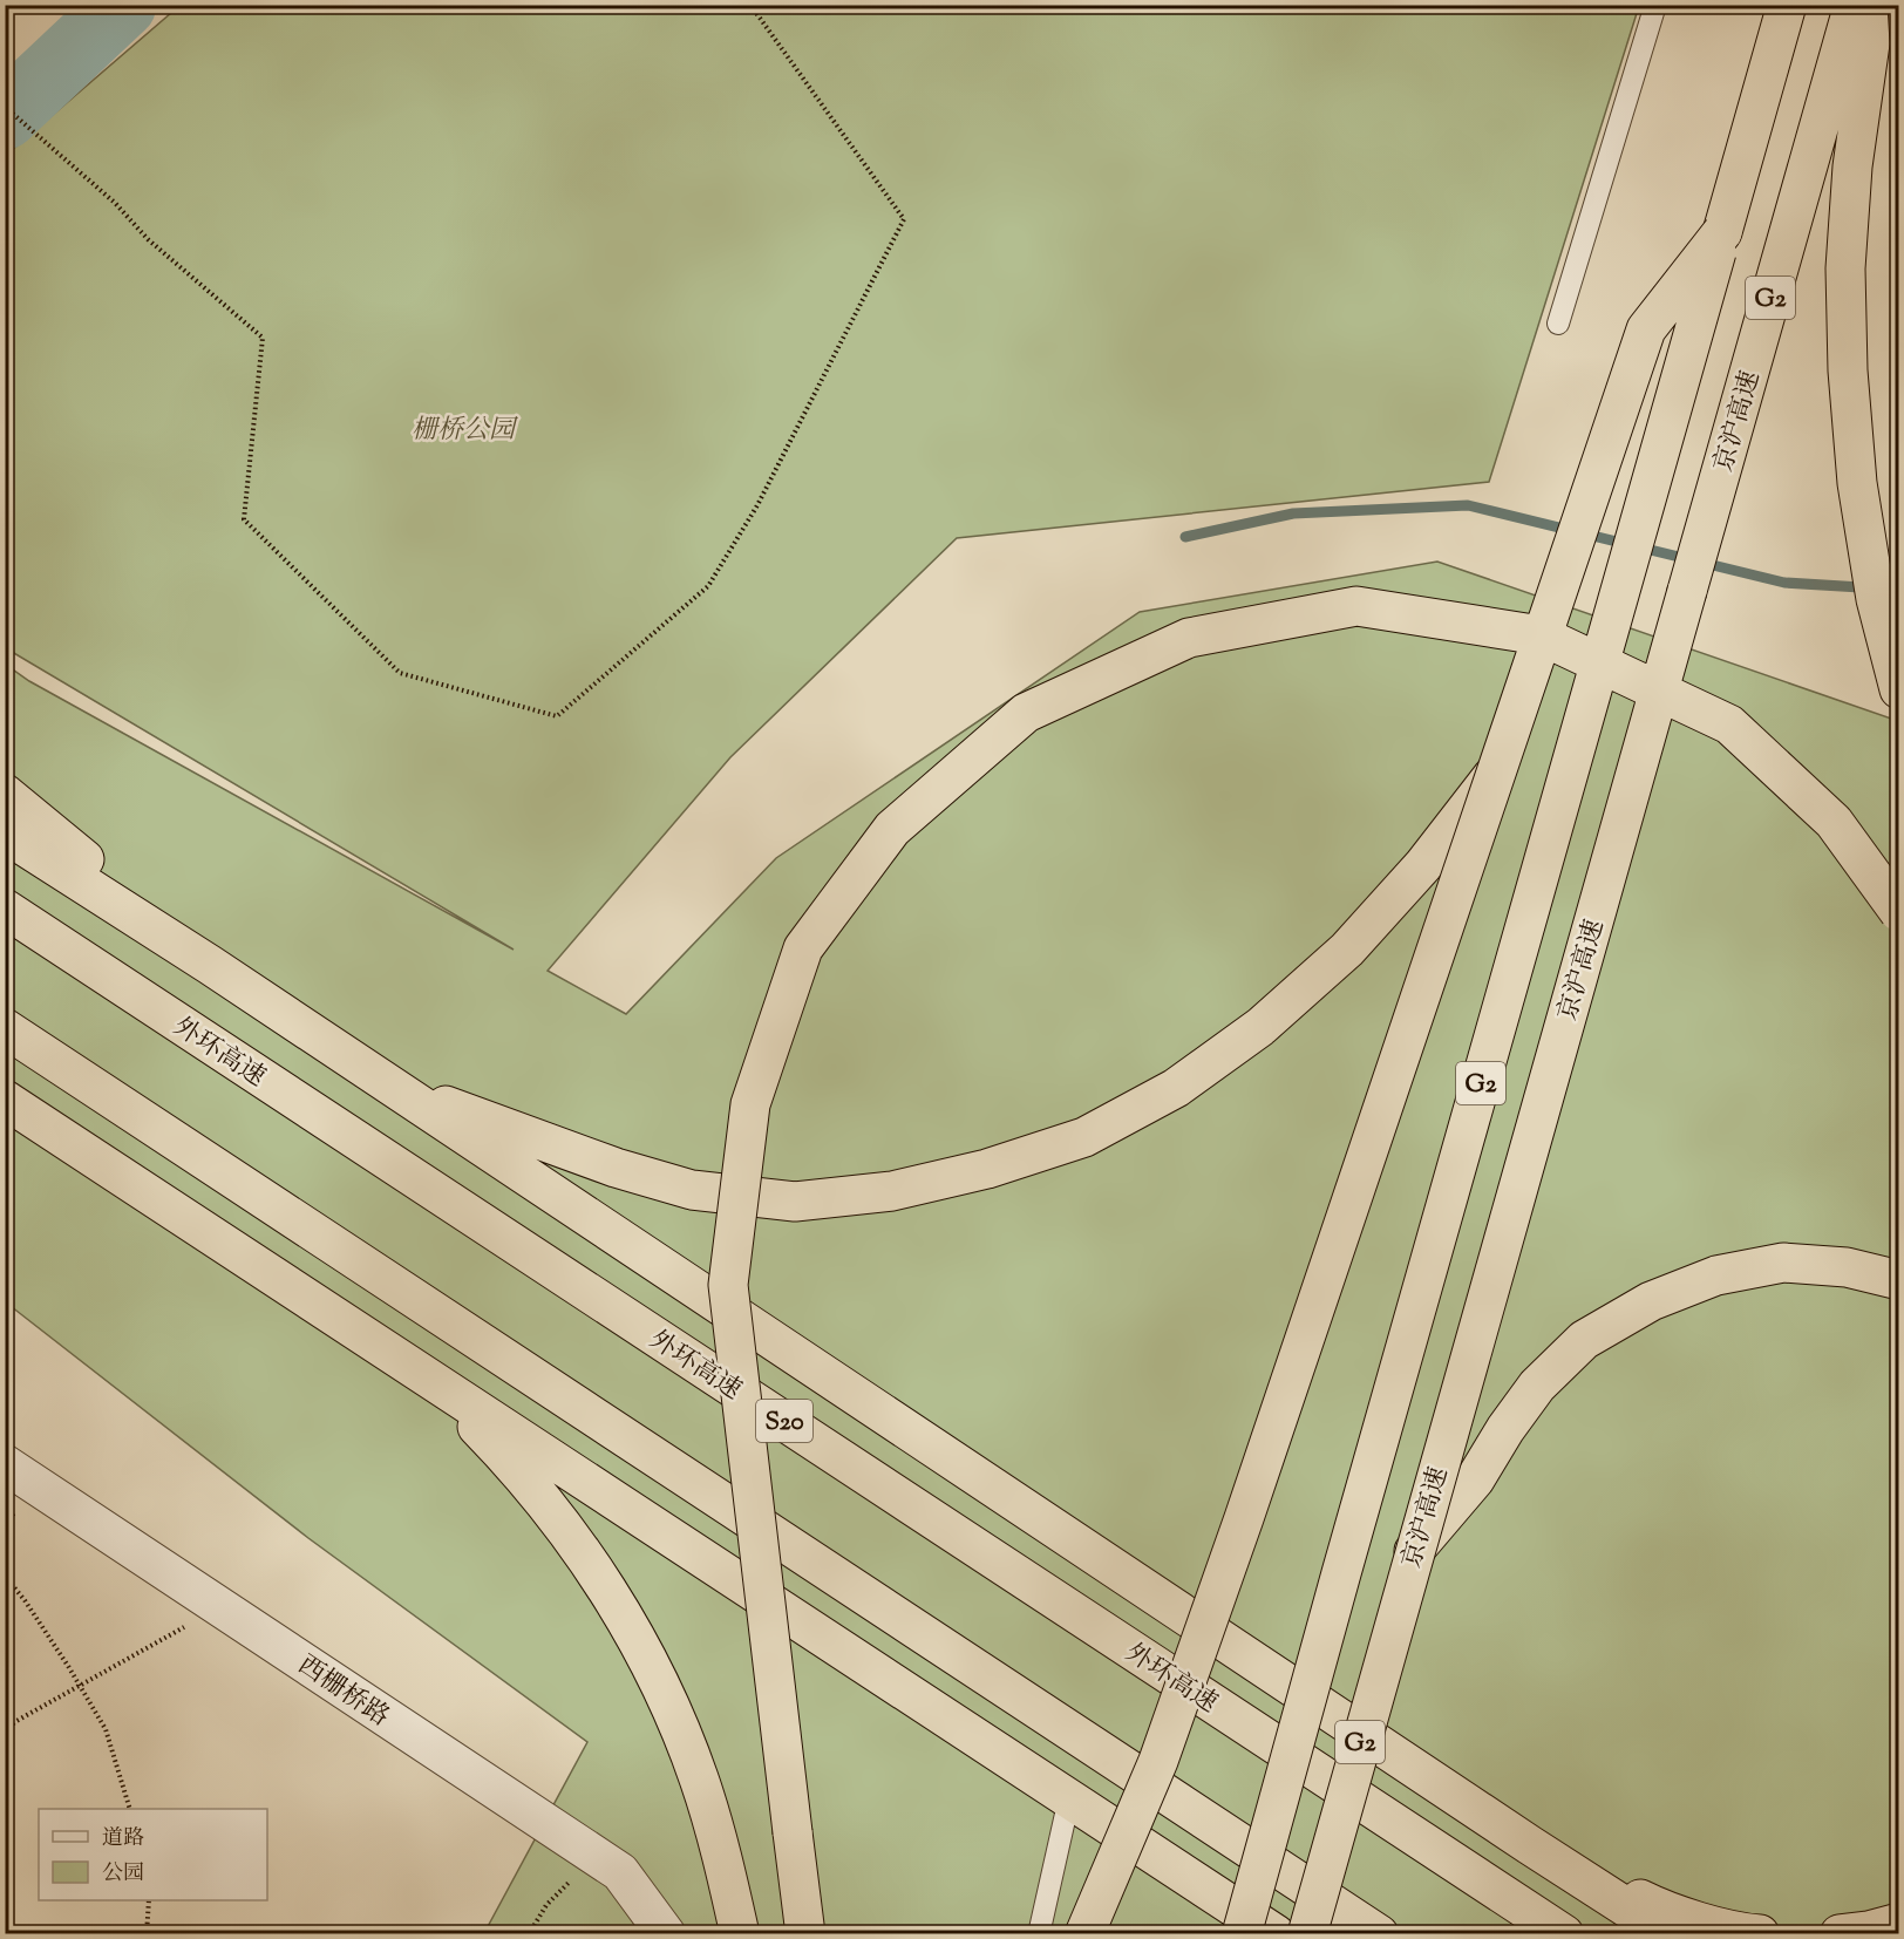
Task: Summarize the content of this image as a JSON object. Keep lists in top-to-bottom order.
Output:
{
  "streets": {
    "highway": [
      "G2",
      "京沪高速",
      "外环高速",
      "S20"
    ],
    "street": ["西栅桥路"]
  },
  "parks": ["栅桥公园"],
  "legend": ["道路", "公园"]
}
